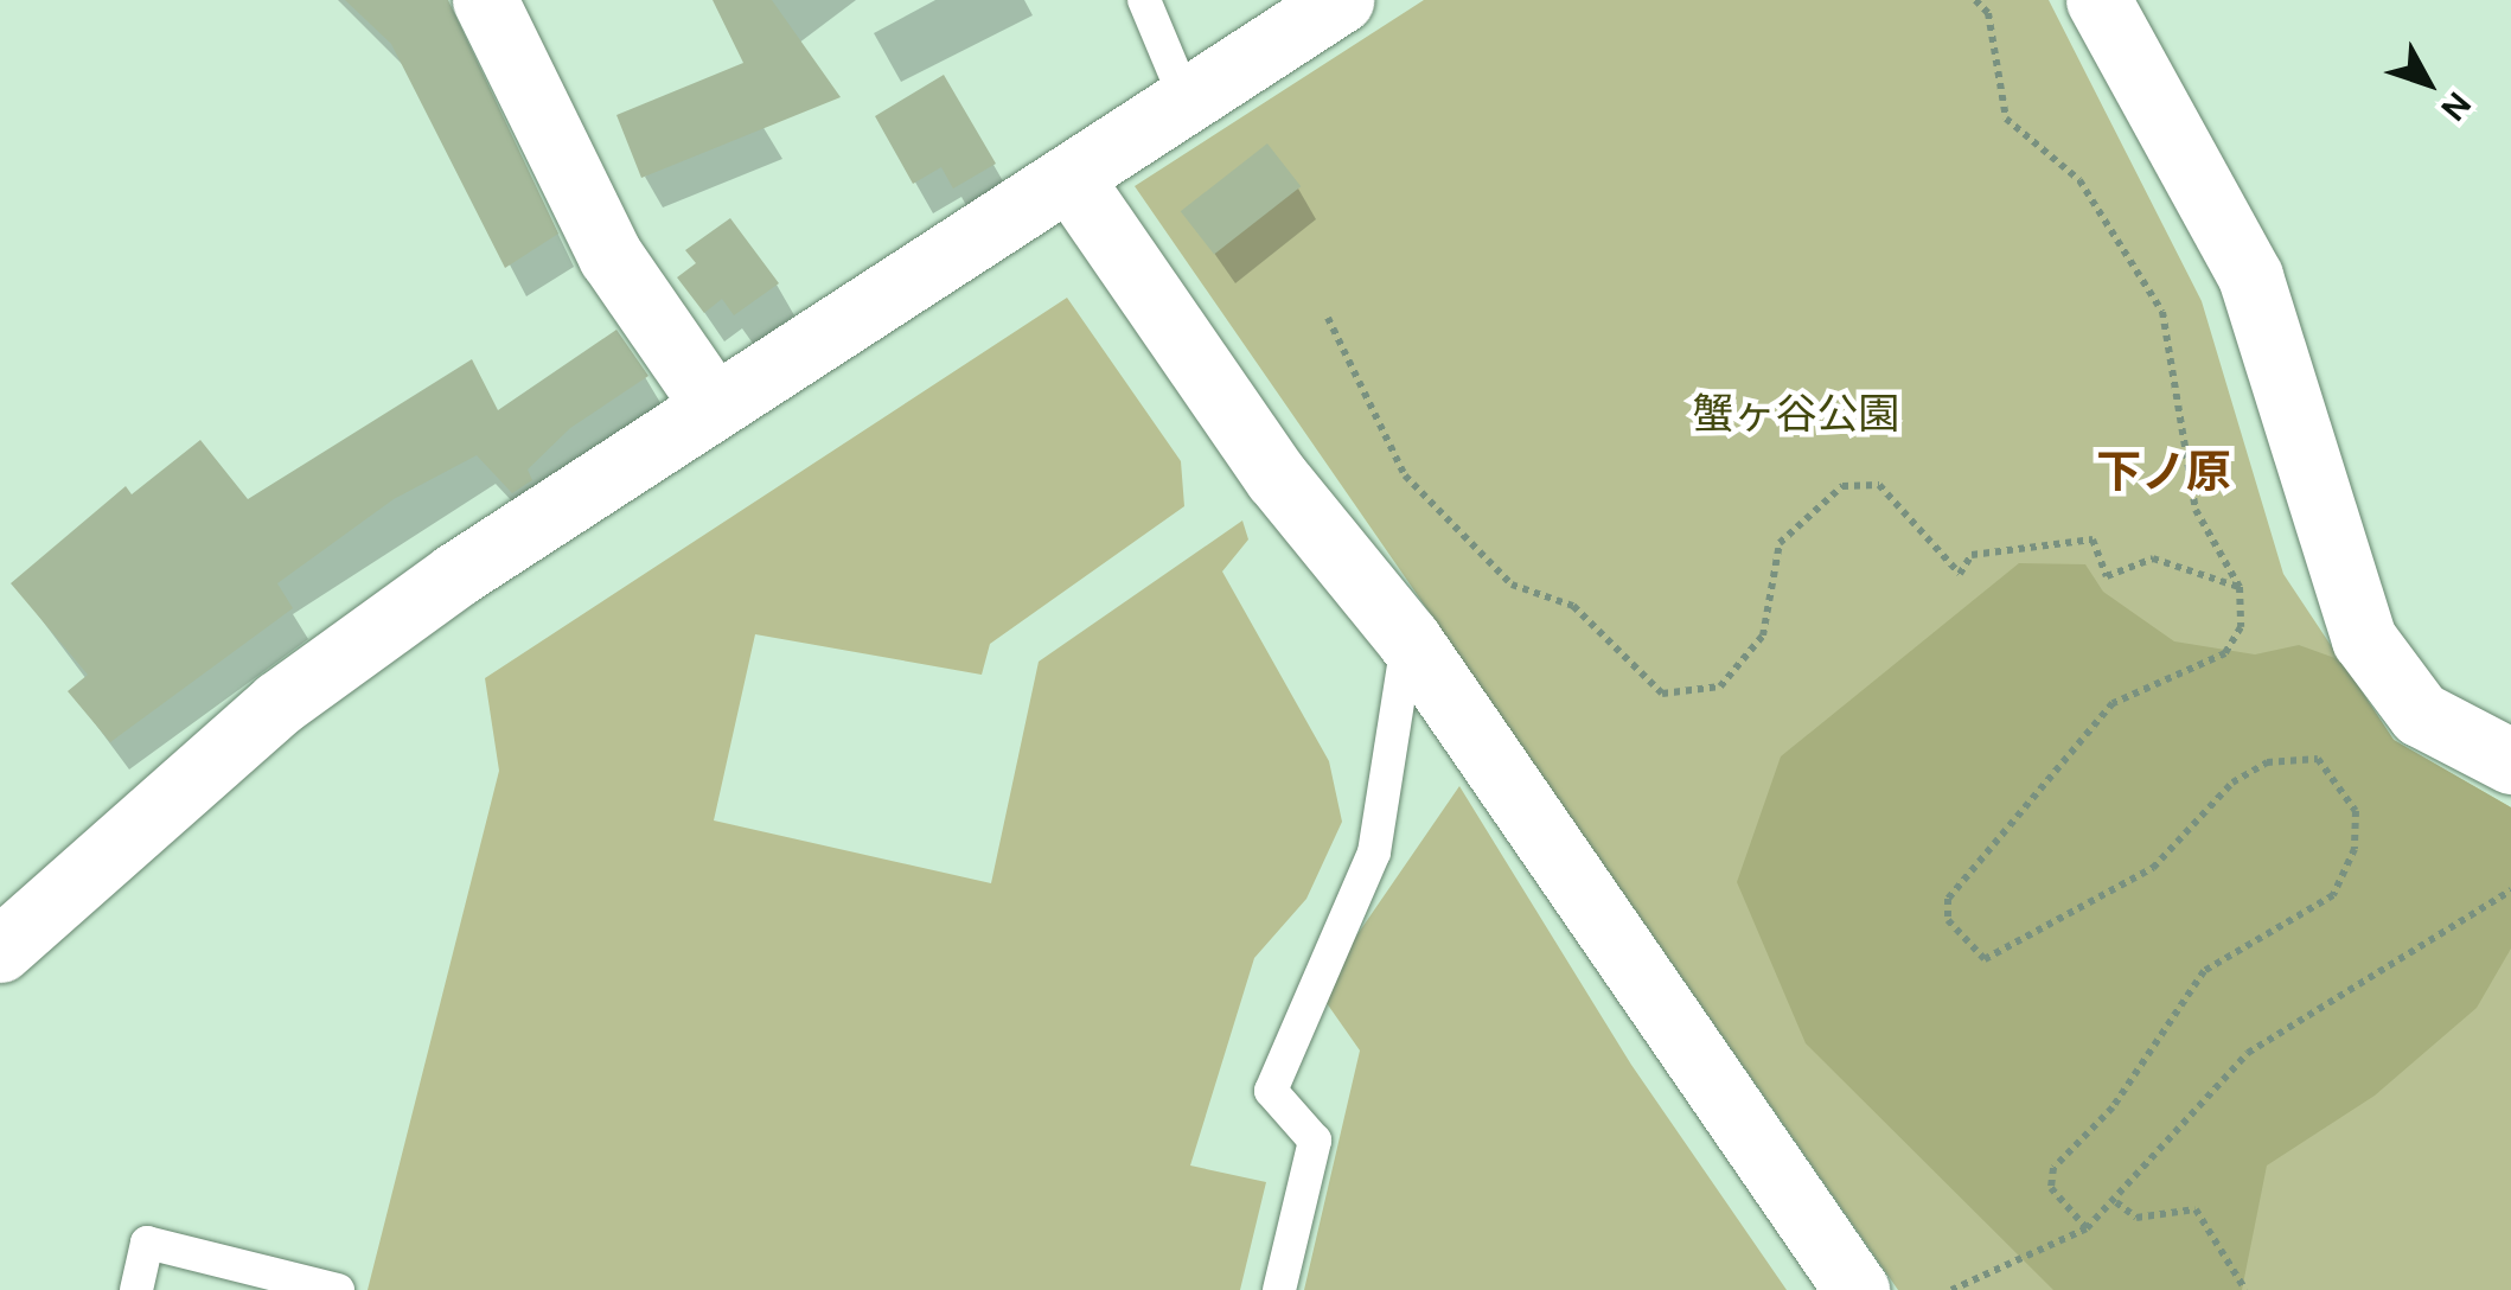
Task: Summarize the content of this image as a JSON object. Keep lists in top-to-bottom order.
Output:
{
  "districts": ["下ノ原"],
  "parks": ["蟹ヶ谷公園"],
  "north": "bottom right"
}
